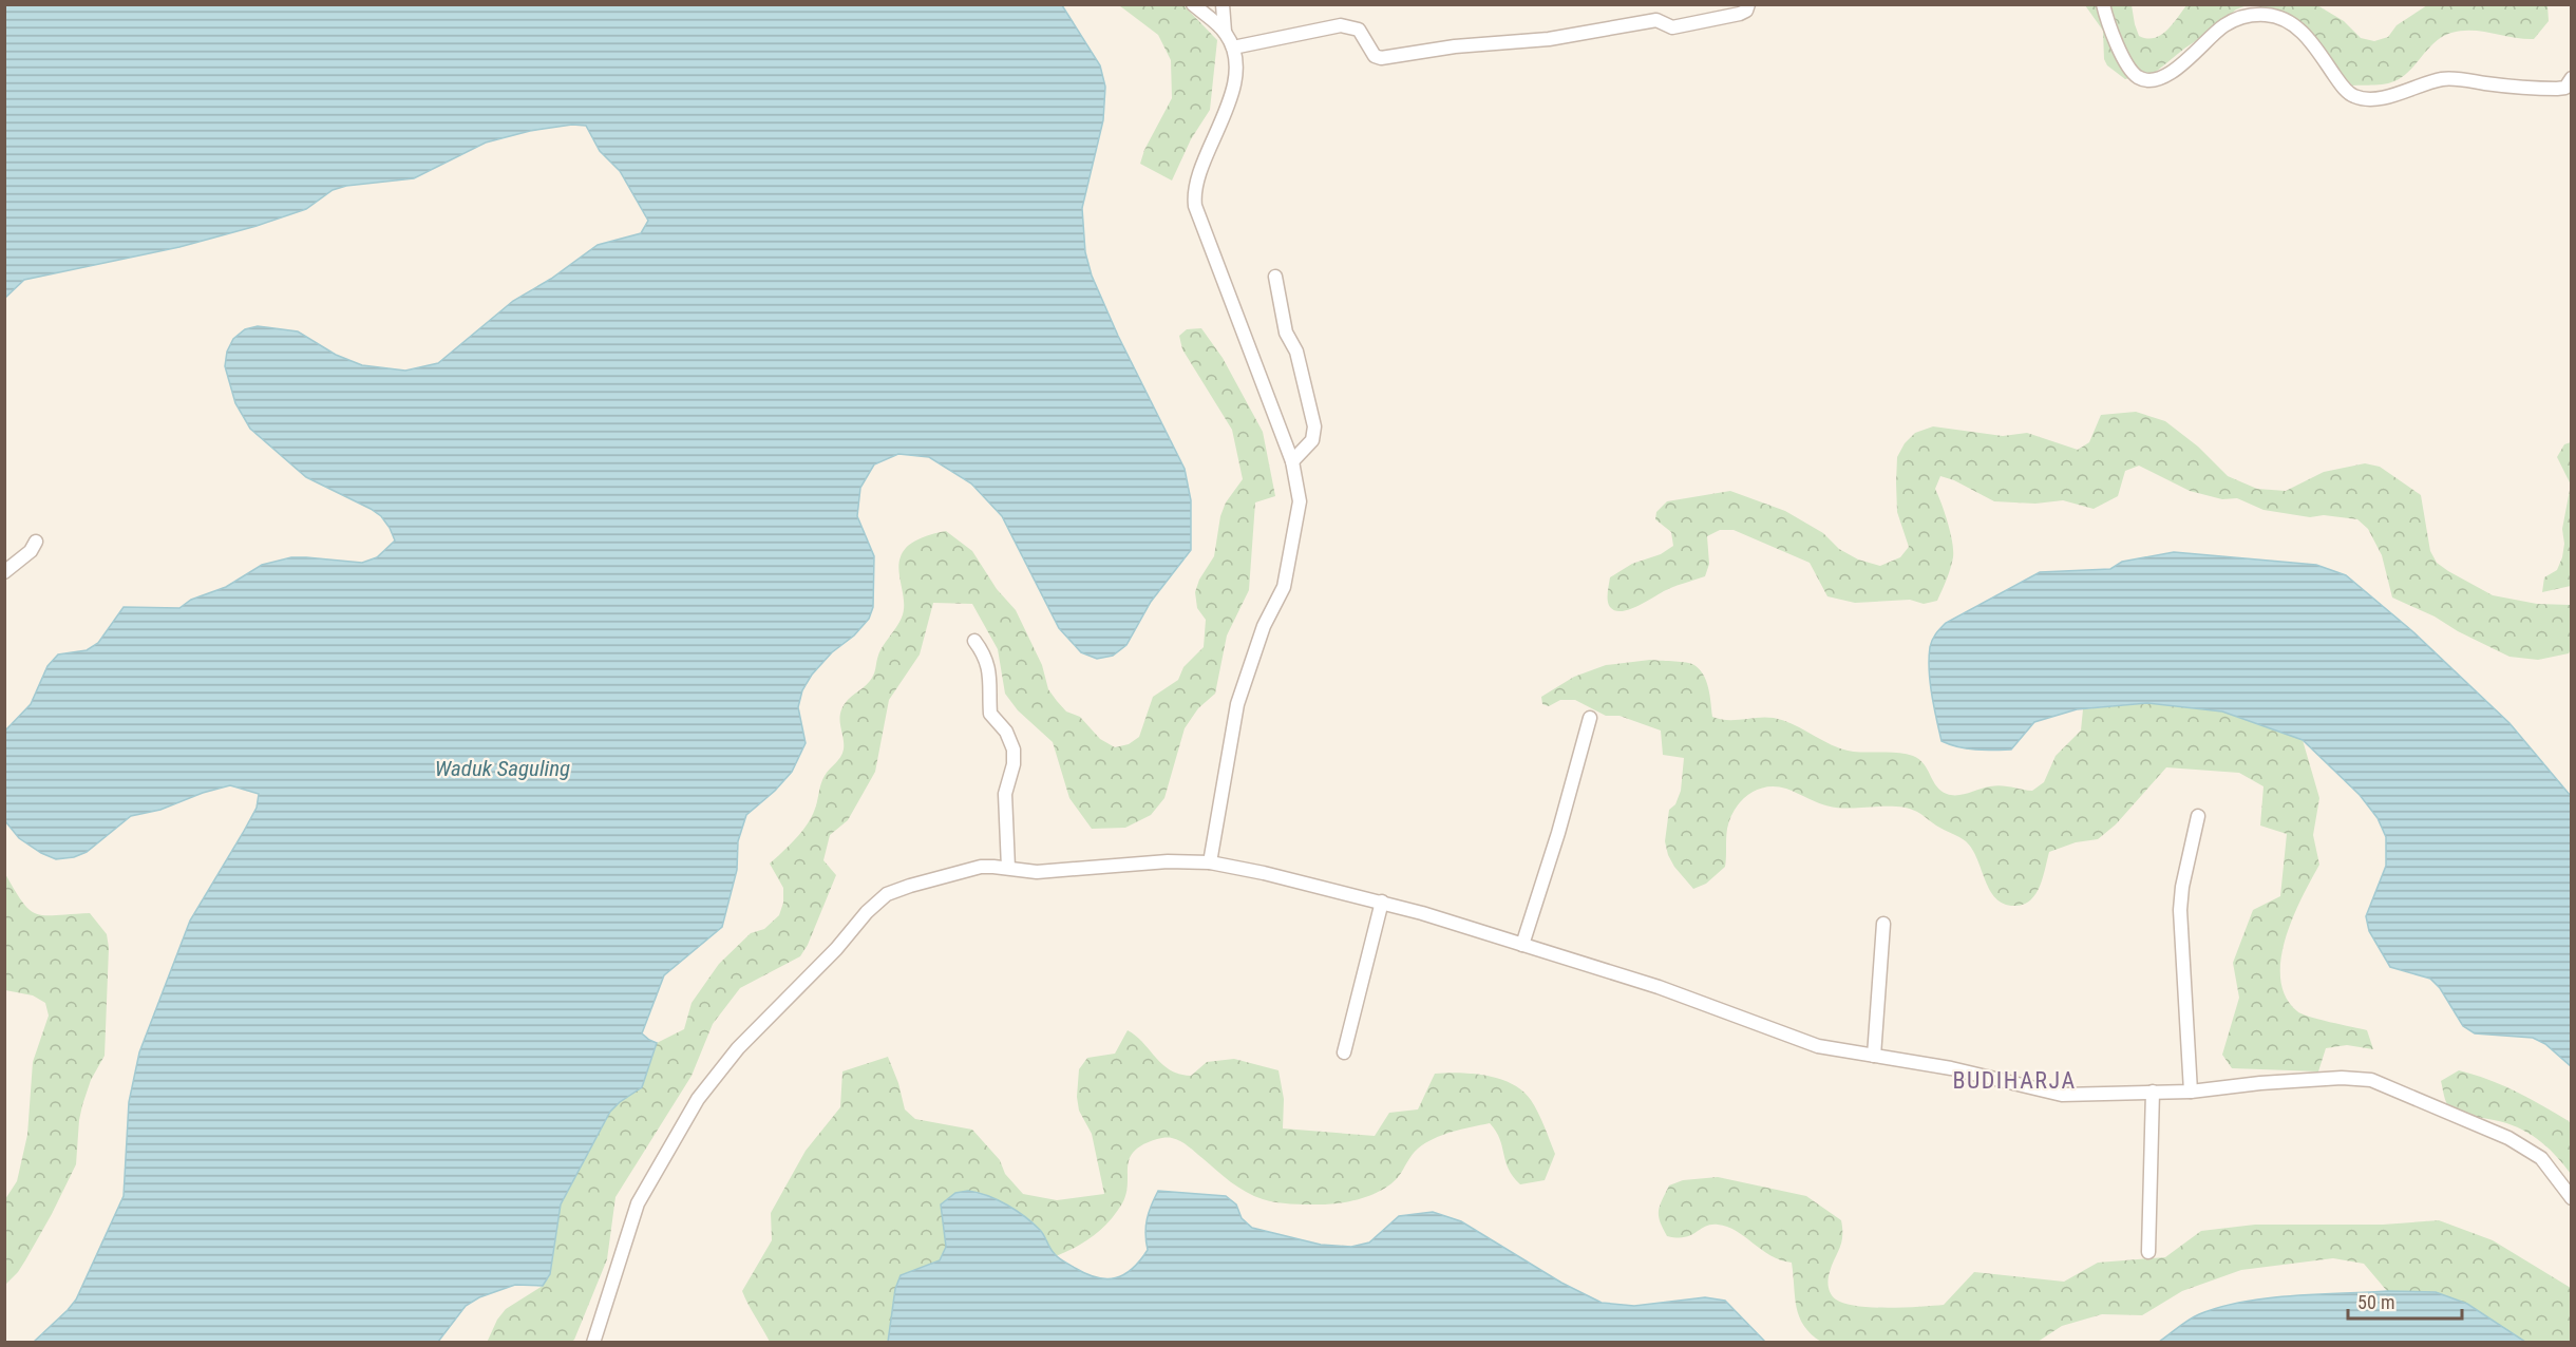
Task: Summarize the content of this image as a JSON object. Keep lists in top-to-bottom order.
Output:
{
  "districts": ["BUDIHARJA"],
  "water": ["Waduk Saguling"],
  "scale_bar": "50 m"
}
